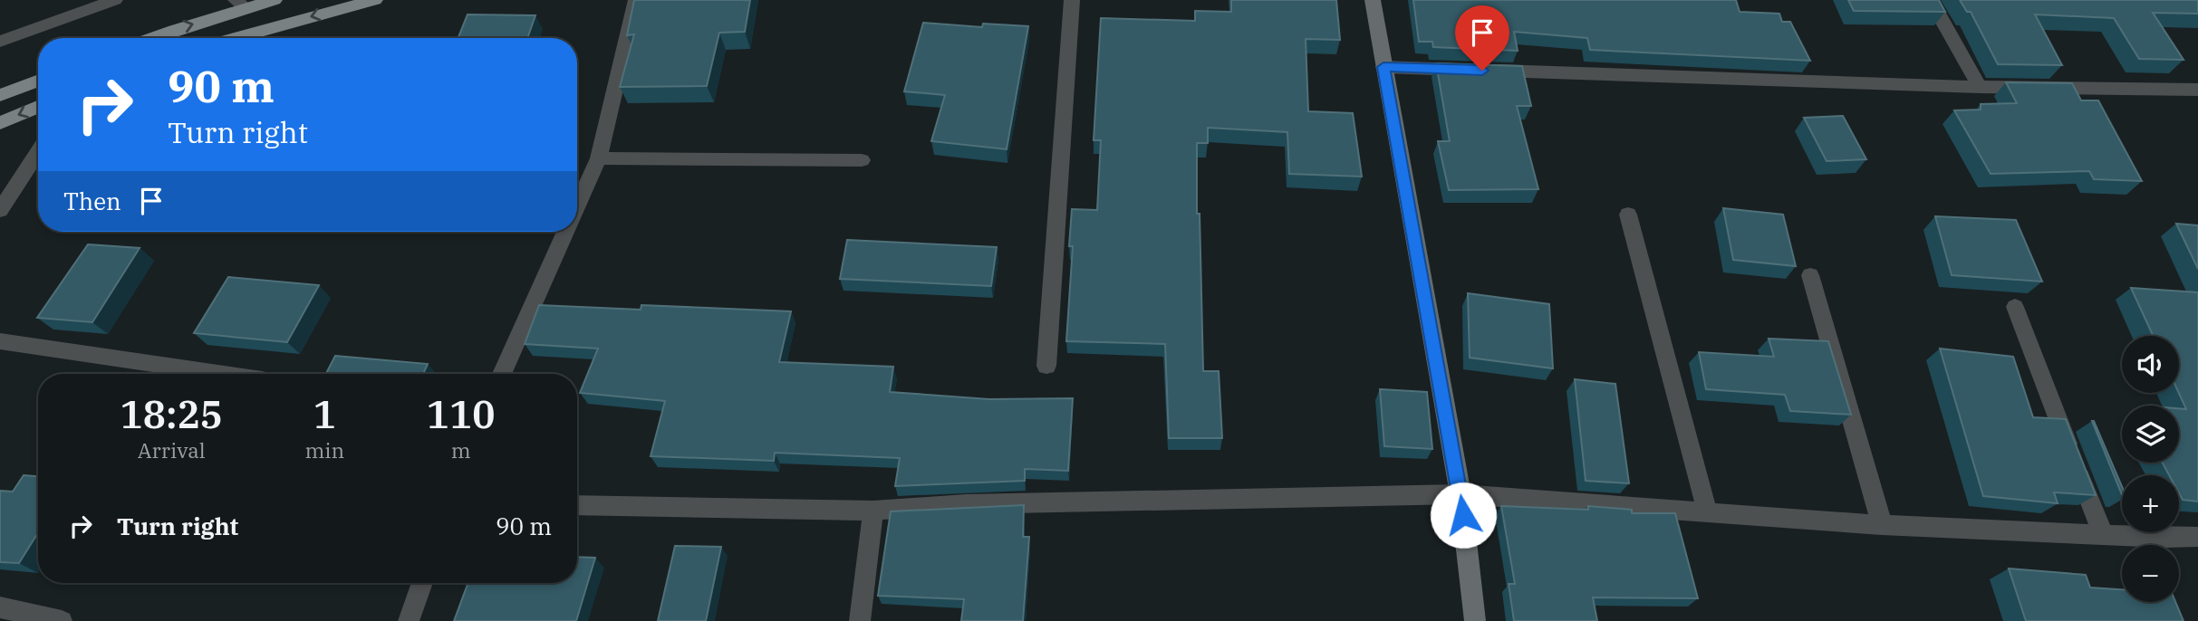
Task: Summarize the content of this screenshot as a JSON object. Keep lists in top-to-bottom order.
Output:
{
  "page": {
    "turn": ["90 m", "Turn right"],
    "then": "Then",
    "map_buttons": ["+", "−"],
    "eta": [
      "18:25",
      "Arrival",
      "1",
      "min",
      "110",
      "m"
    ],
    "list": [
      {
        "name": "Turn right",
        "value": "90 m"
      }
    ]
  }
}
